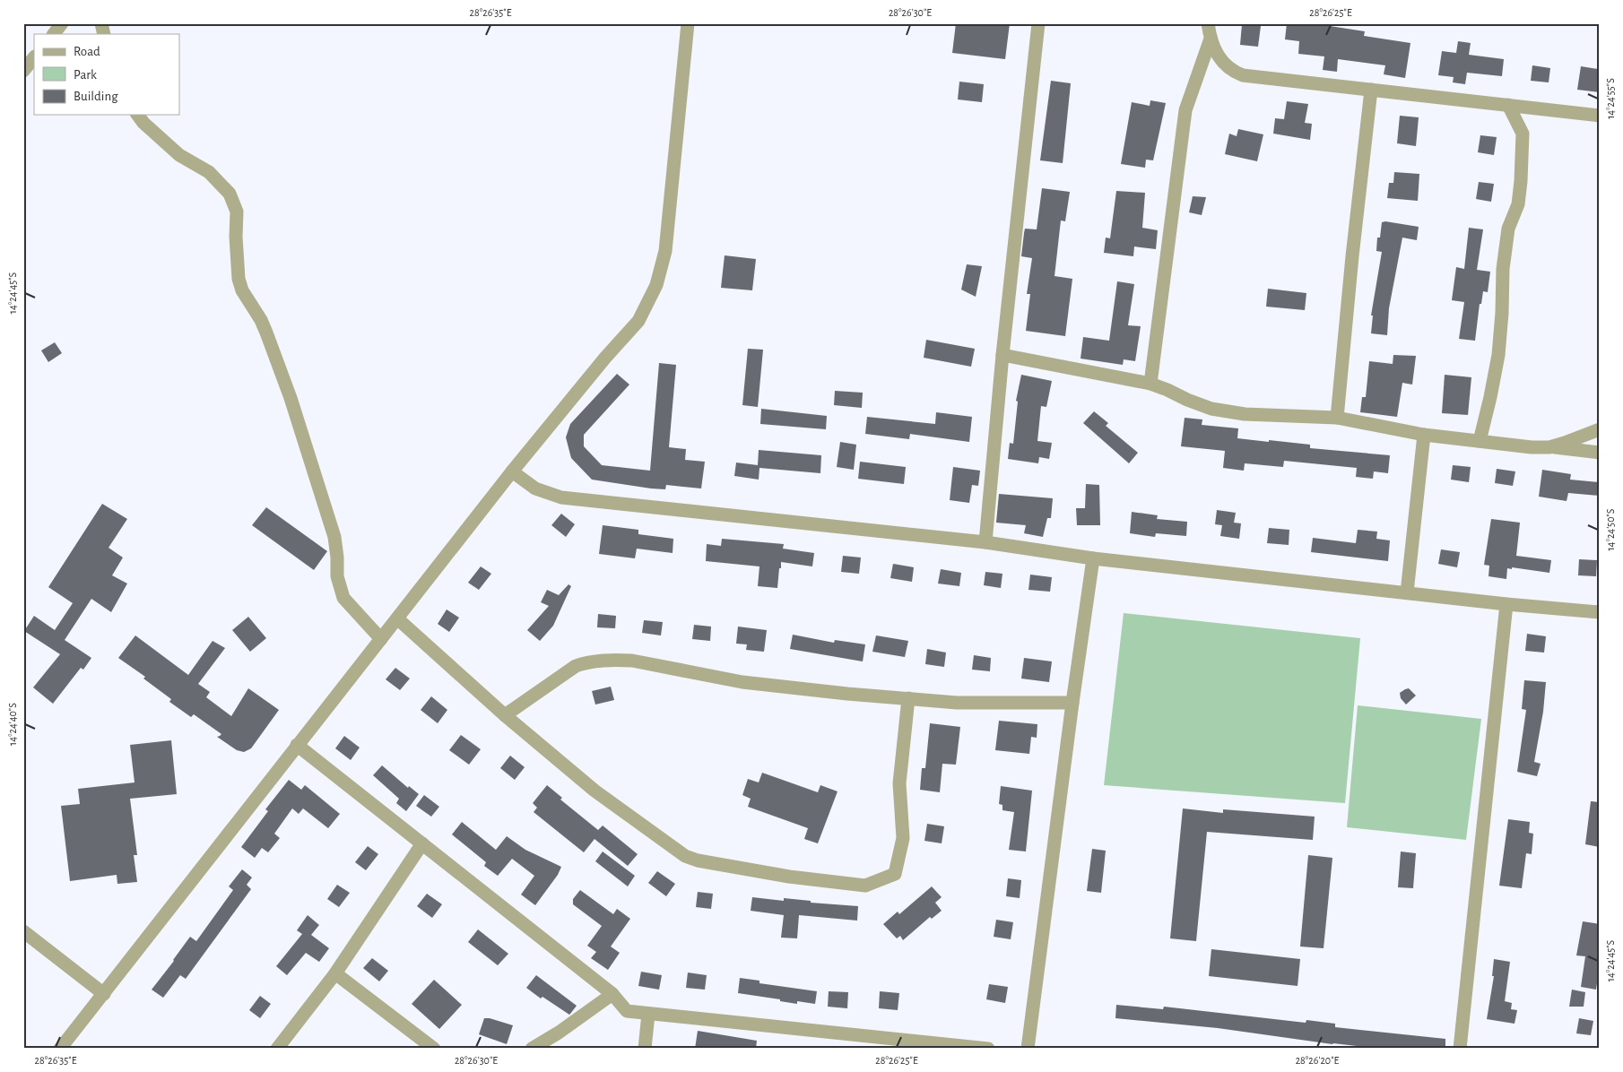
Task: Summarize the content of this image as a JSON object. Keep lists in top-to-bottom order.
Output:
{
  "legend": ["Road", "Park", "Building"],
  "coordinates": [
    "28°26'35\"E",
    "28°26'30\"E",
    "28°26'25\"E",
    "14°24'55\"S",
    "14°24'45\"S",
    "14°24'50\"S",
    "14°24'40\"S",
    "28°26'20\"E"
  ]
}
